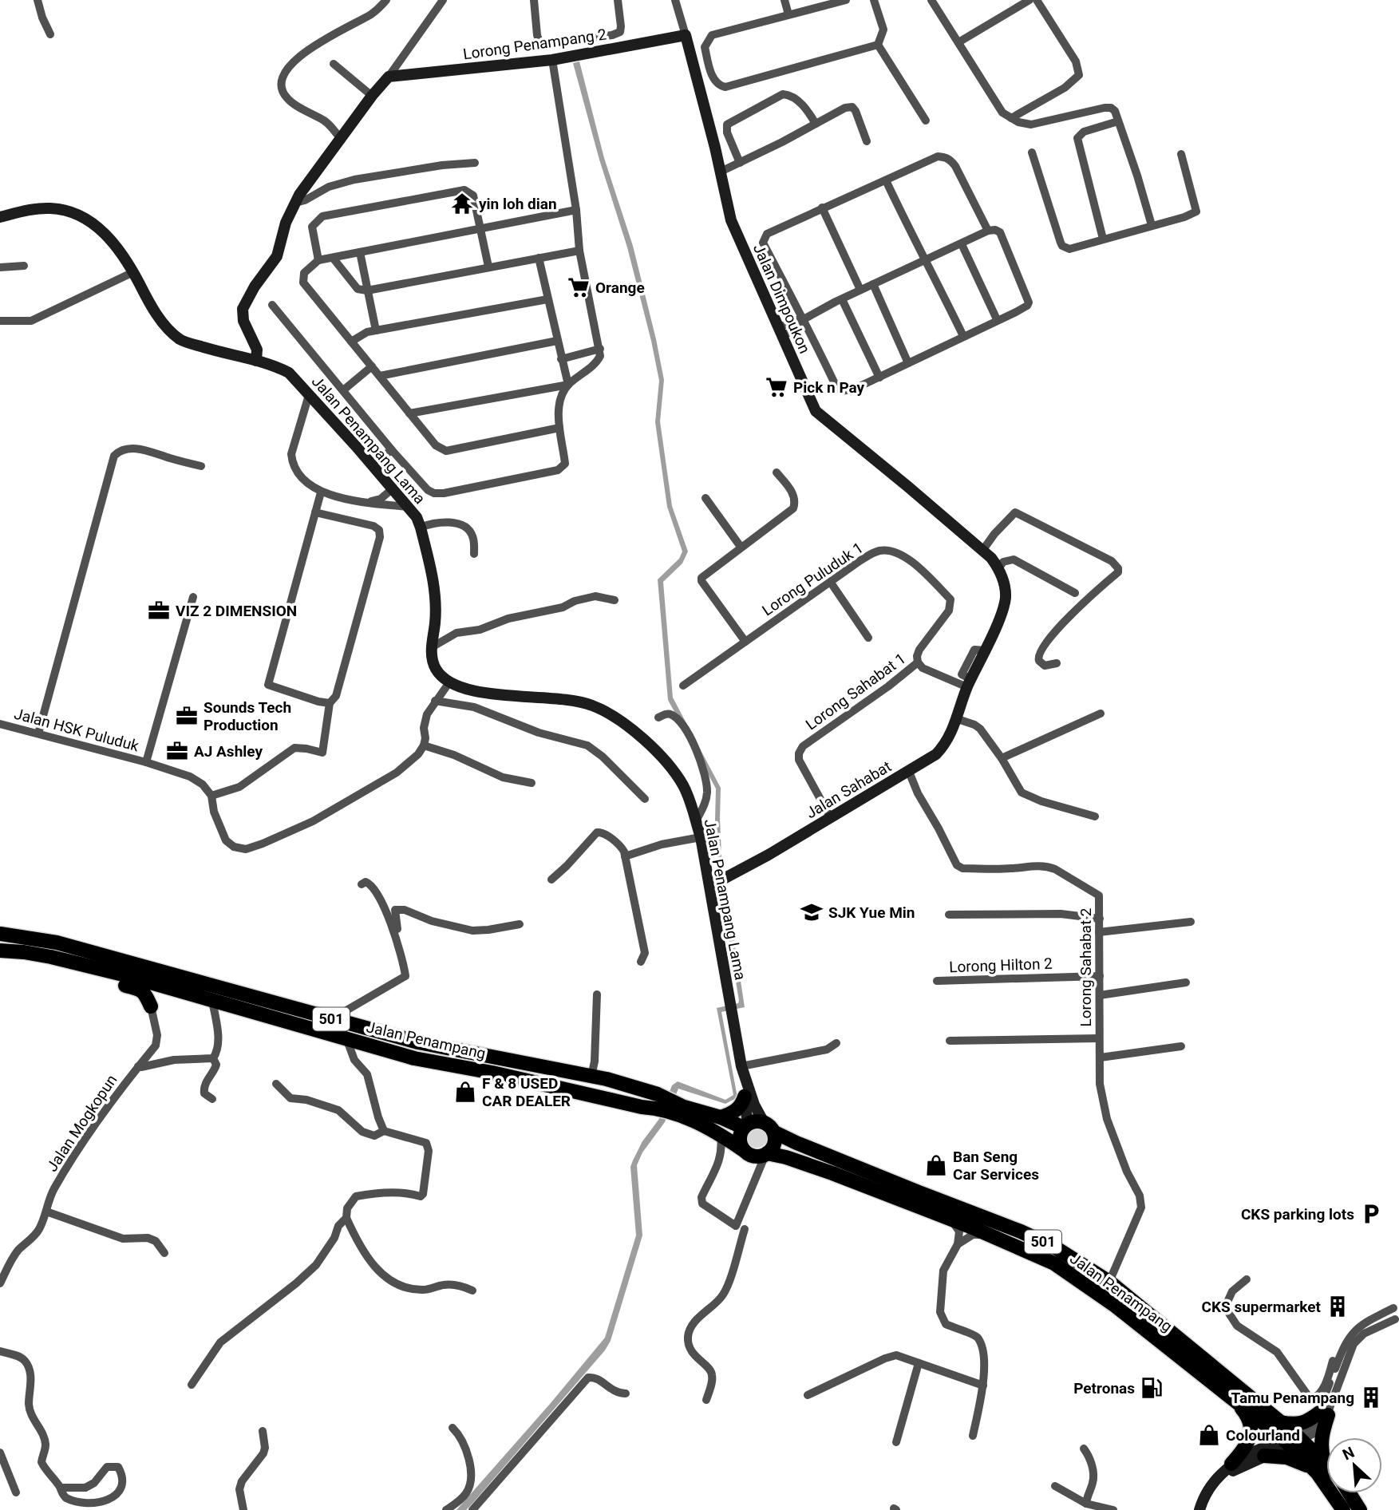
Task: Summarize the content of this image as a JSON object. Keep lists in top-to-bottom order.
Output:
{
  "streets": {
    "main road": ["501", "Jalan Penampang"],
    "street": [
      "Lorong Penampang 2",
      "Jalan Dimpoukon",
      "Jalan Penampang Lama",
      "Lorong Puluduk 1",
      "Lorong Sahabat 1",
      "Jalan HSK Puluduk",
      "Jalan Sahabat",
      "Lorong Hilton 2",
      "Lorong Sahabat 2",
      "Jalan Mogkopun"
    ]
  },
  "crossings": [
    ["Lorong Penampang 2", "Jalan Dimpoukon"],
    ["Jalan Penampang Lama", "Jalan Sahabat"],
    ["Jalan Penampang Lama", "Jalan Penampang"],
    ["Lorong Puluduk 1", "Lorong Sahabat 1"],
    ["Lorong Sahabat 1", "Jalan Sahabat"],
    ["Jalan Sahabat", "Lorong Sahabat 2"],
    ["Lorong Hilton 2", "Lorong Sahabat 2"],
    ["Lorong Sahabat 2", "Jalan Penampang"]
  ],
  "places": {
    "temple": ["yin loh dian"],
    "supermarket": ["Orange", "Pick n Pay"],
    "office": ["VIZ 2 DIMENSION", "Sounds Tech Production", "AJ Ashley"],
    "school or university": ["SJK Yue Min"],
    "shop": ["F & 8 USED CAR DEALER", "Ban Seng Car Services", "Colourland"],
    "parking": ["CKS parking lots"],
    "building": ["CKS supermarket", "Tamu Penampang"],
    "fuel station": ["Petronas"]
  },
  "north": "top left"
}
